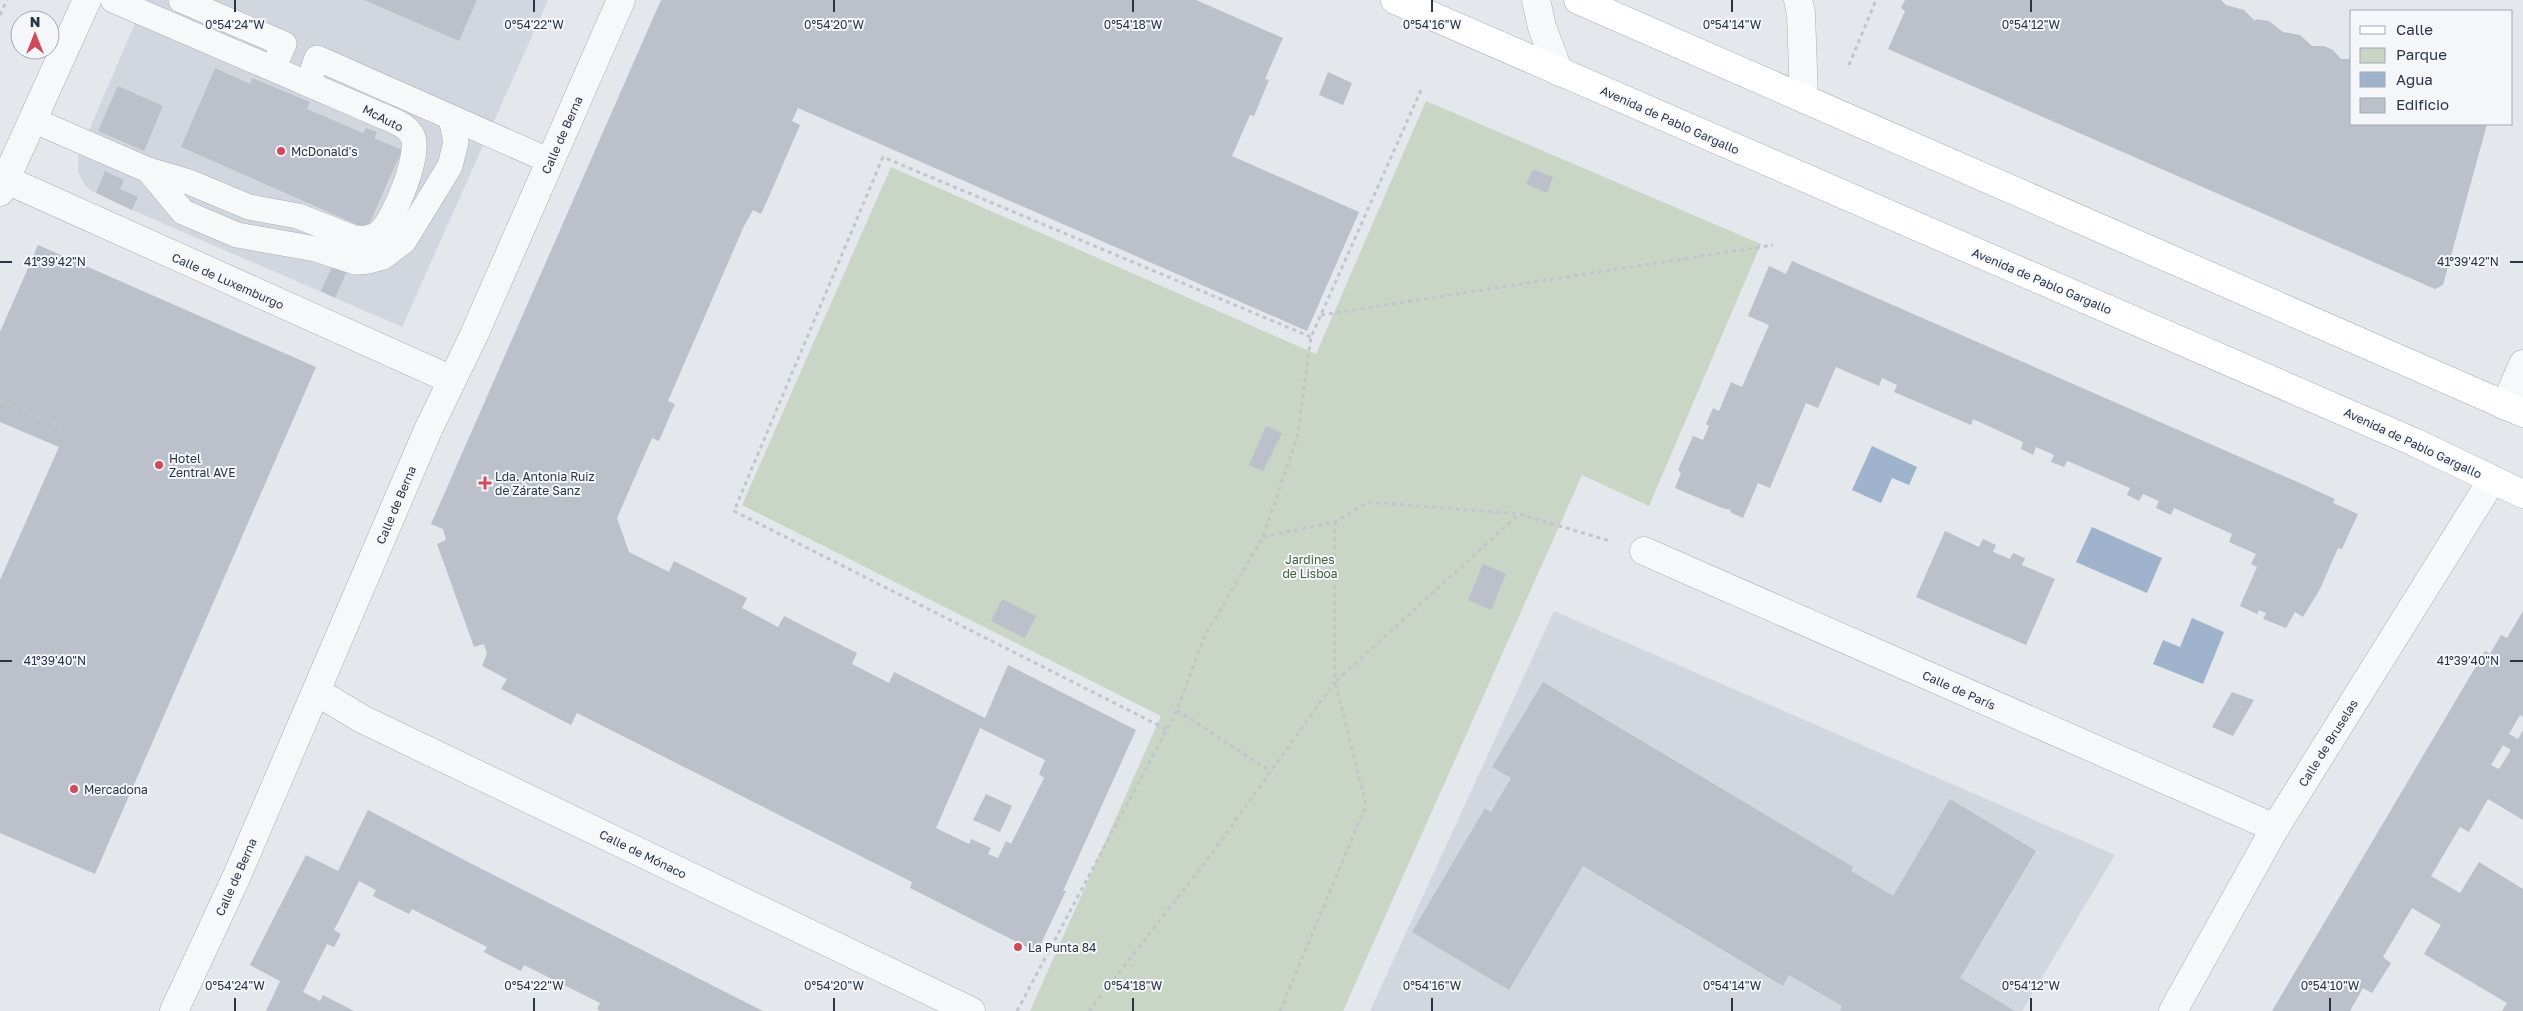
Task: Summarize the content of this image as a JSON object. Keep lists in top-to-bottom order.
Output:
{
  "streets": {
    "street": [
      "Avenida de Pablo Gargallo",
      "Calle de Berna",
      "Calle de Luxemburgo",
      "Calle de París",
      "Calle de Bruselas",
      "Calle de Mónaco"
    ],
    "lane": ["McAuto"]
  },
  "crossings": [
    ["Avenida de Pablo Gargallo", "Calle de Bruselas"],
    ["Calle de Berna", "Calle de Luxemburgo"],
    ["Calle de Berna", "Calle de Mónaco"],
    ["Calle de París", "Calle de Bruselas"]
  ],
  "parks": ["Jardines de Lisboa"],
  "places": {
    "other": [
      "McDonald's",
      "Hotel Zentral AVE",
      "Mercadona",
      "La Punta 84"
    ],
    "health": ["Lda. Antonia Ruiz de Zárate Sanz"]
  },
  "legend": [
    "Calle",
    "Parque",
    "Agua",
    "Edificio"
  ],
  "north": "top",
  "coordinates": [
    "0°54'24\"W",
    "0°54'22\"W",
    "0°54'20\"W",
    "0°54'18\"W",
    "0°54'16\"W",
    "0°54'14\"W",
    "0°54'12\"W",
    "41°39'42\"N",
    "41°39'40\"N",
    "0°54'10\"W"
  ]
}
